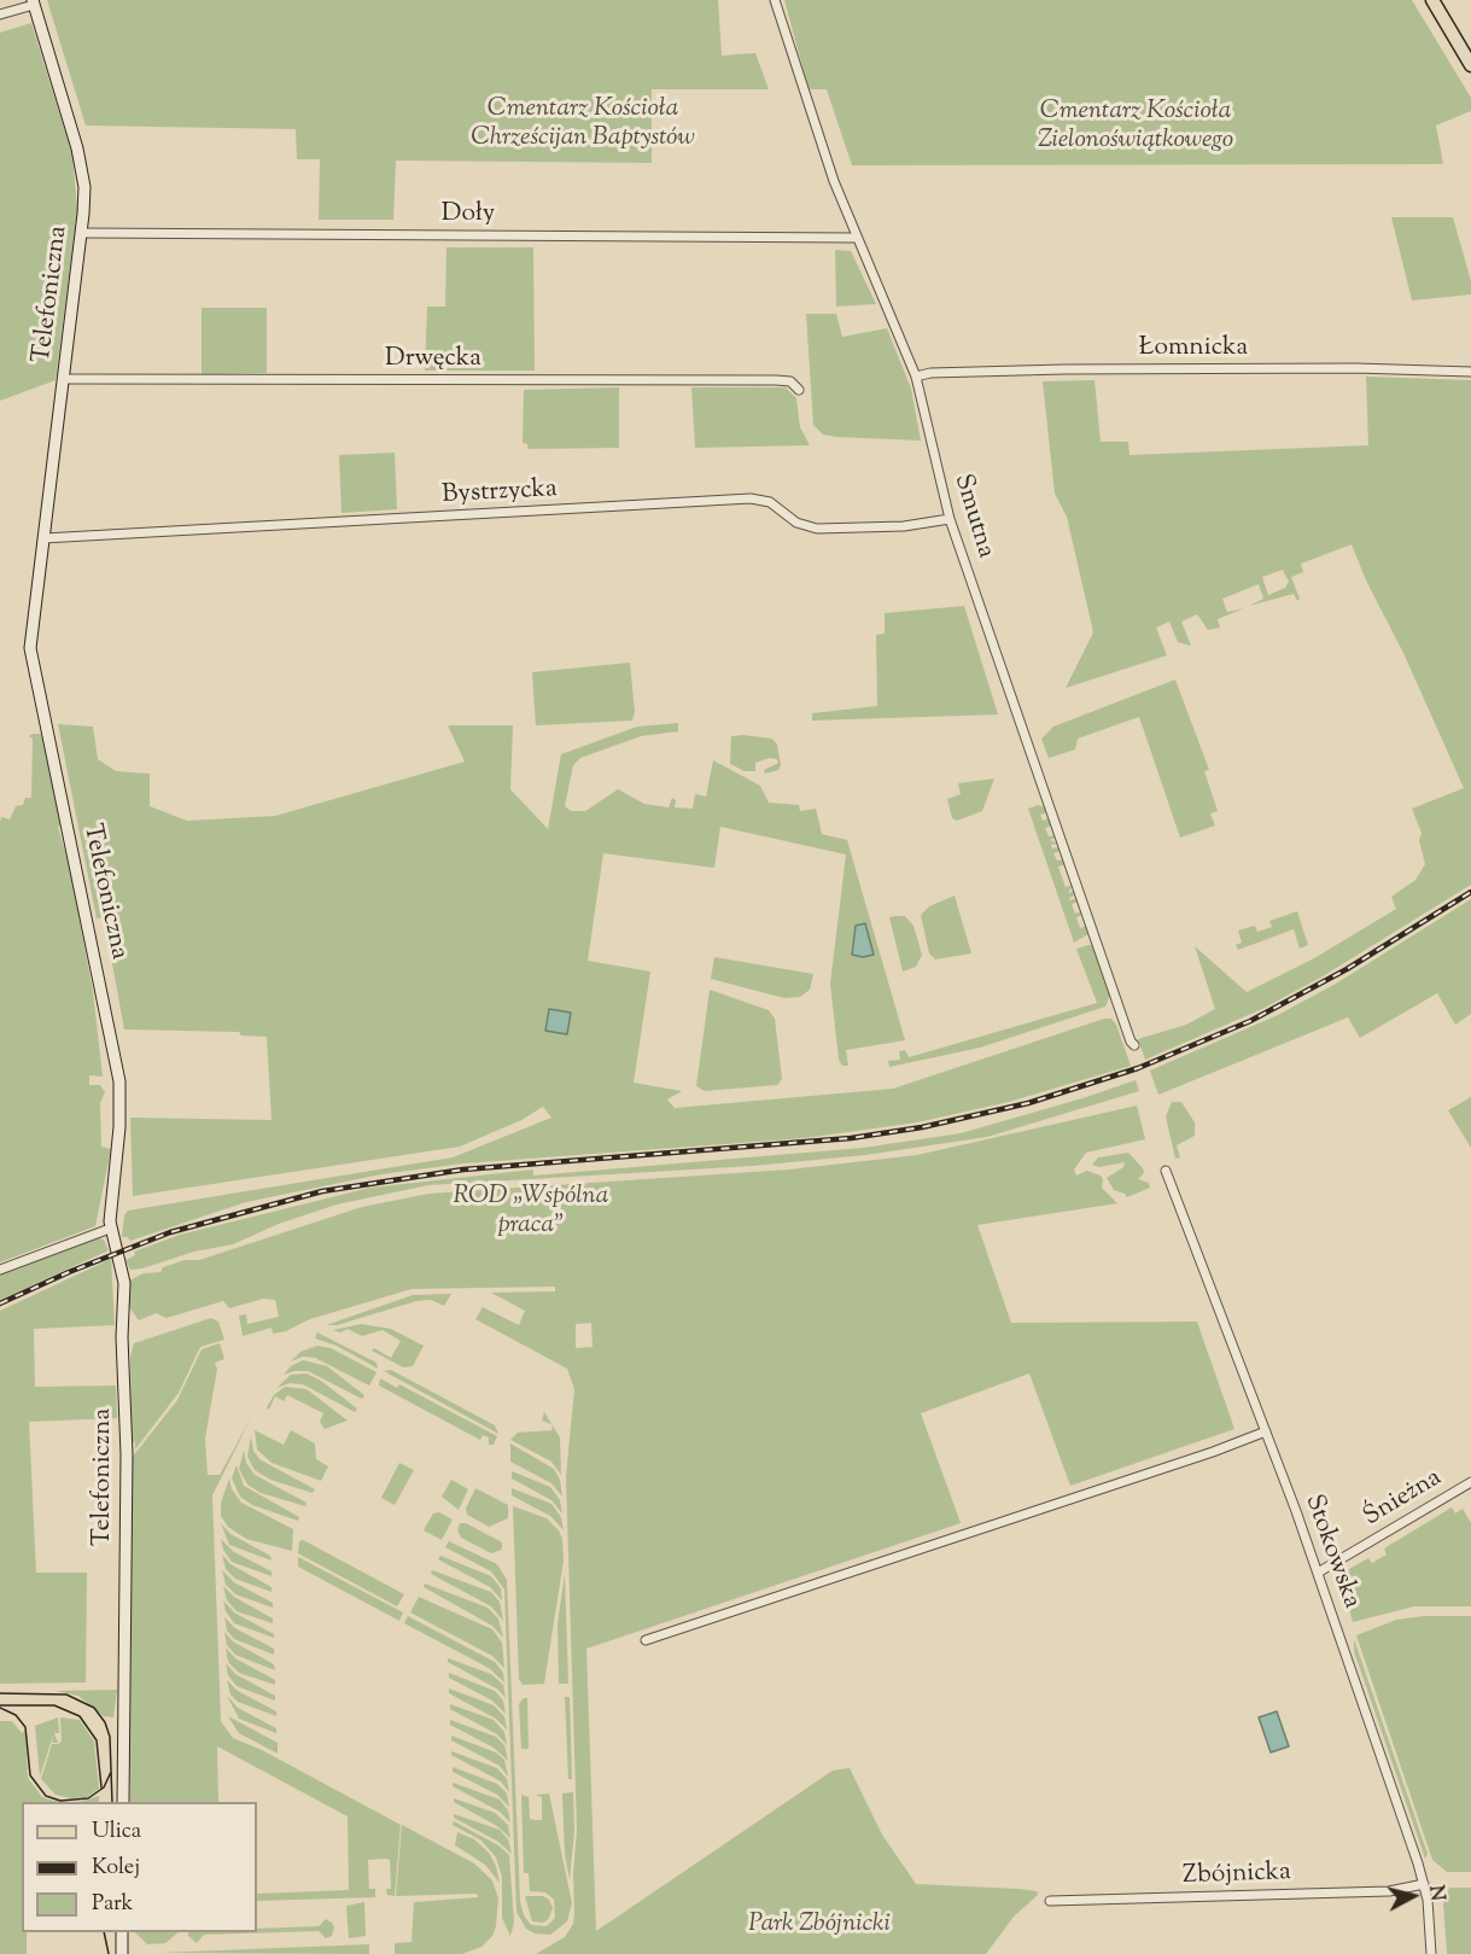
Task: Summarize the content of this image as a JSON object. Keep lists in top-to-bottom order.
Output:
{
  "streets": {
    "street": [
      "Doły",
      "Telefoniczna",
      "Łomnicka",
      "Drwęcka",
      "Bystrzycka",
      "Smutna",
      "Śnieżna",
      "Stokowska",
      "Zbójnicka"
    ]
  },
  "crossings": [
    ["Doły", "Telefoniczna"],
    ["Doły", "Smutna"],
    ["Telefoniczna", "Drwęcka"],
    ["Telefoniczna", "Bystrzycka"],
    ["Łomnicka", "Smutna"],
    ["Bystrzycka", "Smutna"],
    ["Śnieżna", "Stokowska"],
    ["Stokowska", "Zbójnicka"]
  ],
  "parks": [
    "Cmentarz Kościoła Chrześcijan Baptystów",
    "Cmentarz Kościoła Zielonoświątkowego",
    "ROD „Wspólna praca”",
    "Park Zbójnicki"
  ],
  "legend": ["Ulica", "Kolej", "Park"],
  "north": "right"
}
